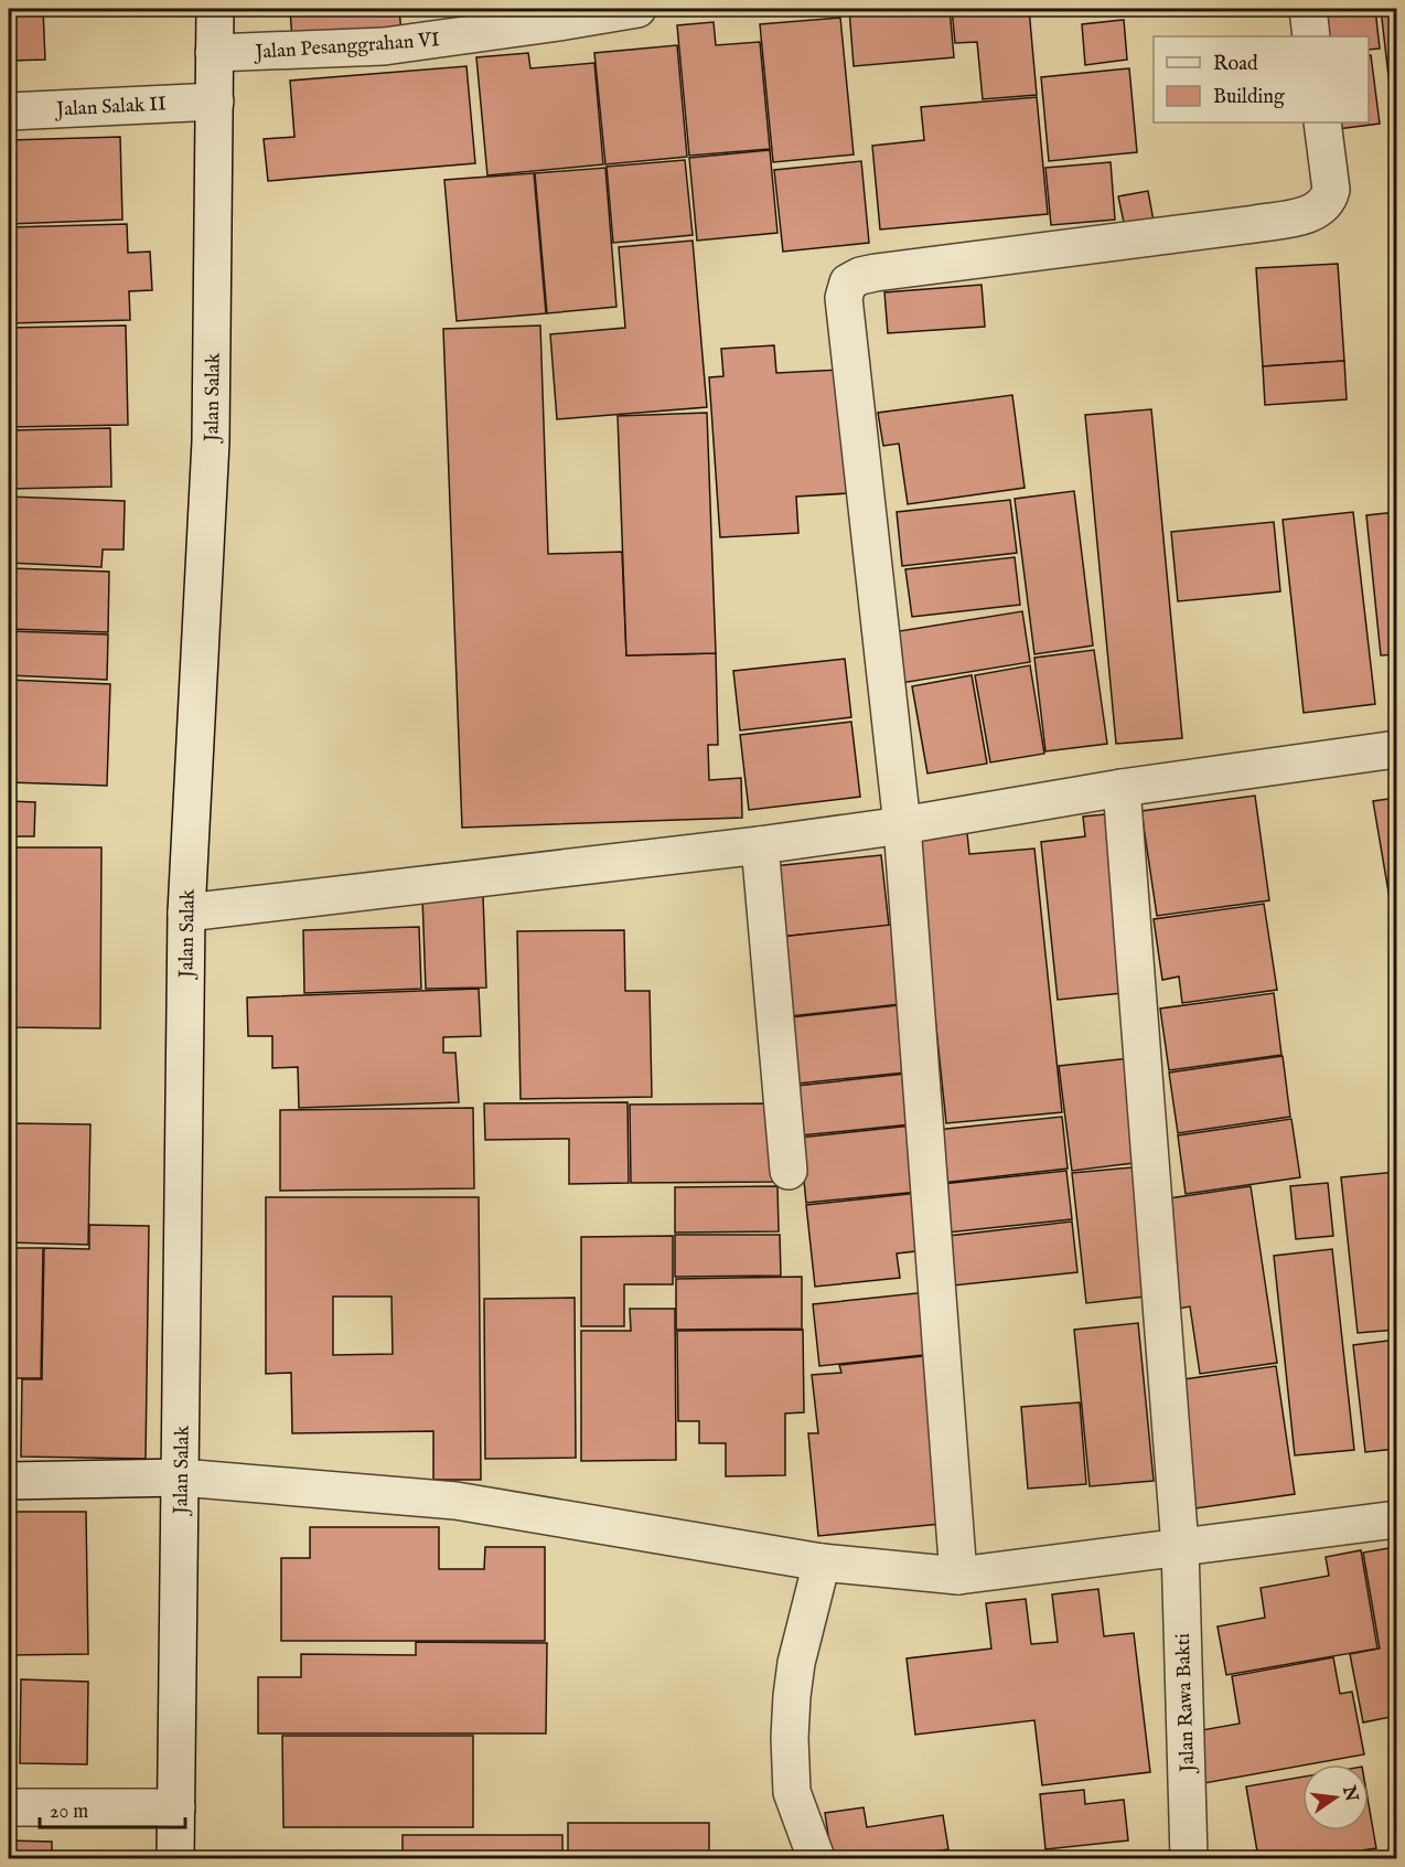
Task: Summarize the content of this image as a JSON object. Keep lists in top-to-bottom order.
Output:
{
  "streets": {
    "street": [
      "Jalan Pesanggrahan VI",
      "Jalan Salak II",
      "Jalan Salak",
      "Jalan Rawa Bakti"
    ]
  },
  "crossings": [
    ["Jalan Pesanggrahan VI", "Jalan Salak"],
    ["Jalan Salak II", "Jalan Salak"]
  ],
  "legend": ["Road", "Building"],
  "scale_bar": "20 m",
  "north": "right"
}
